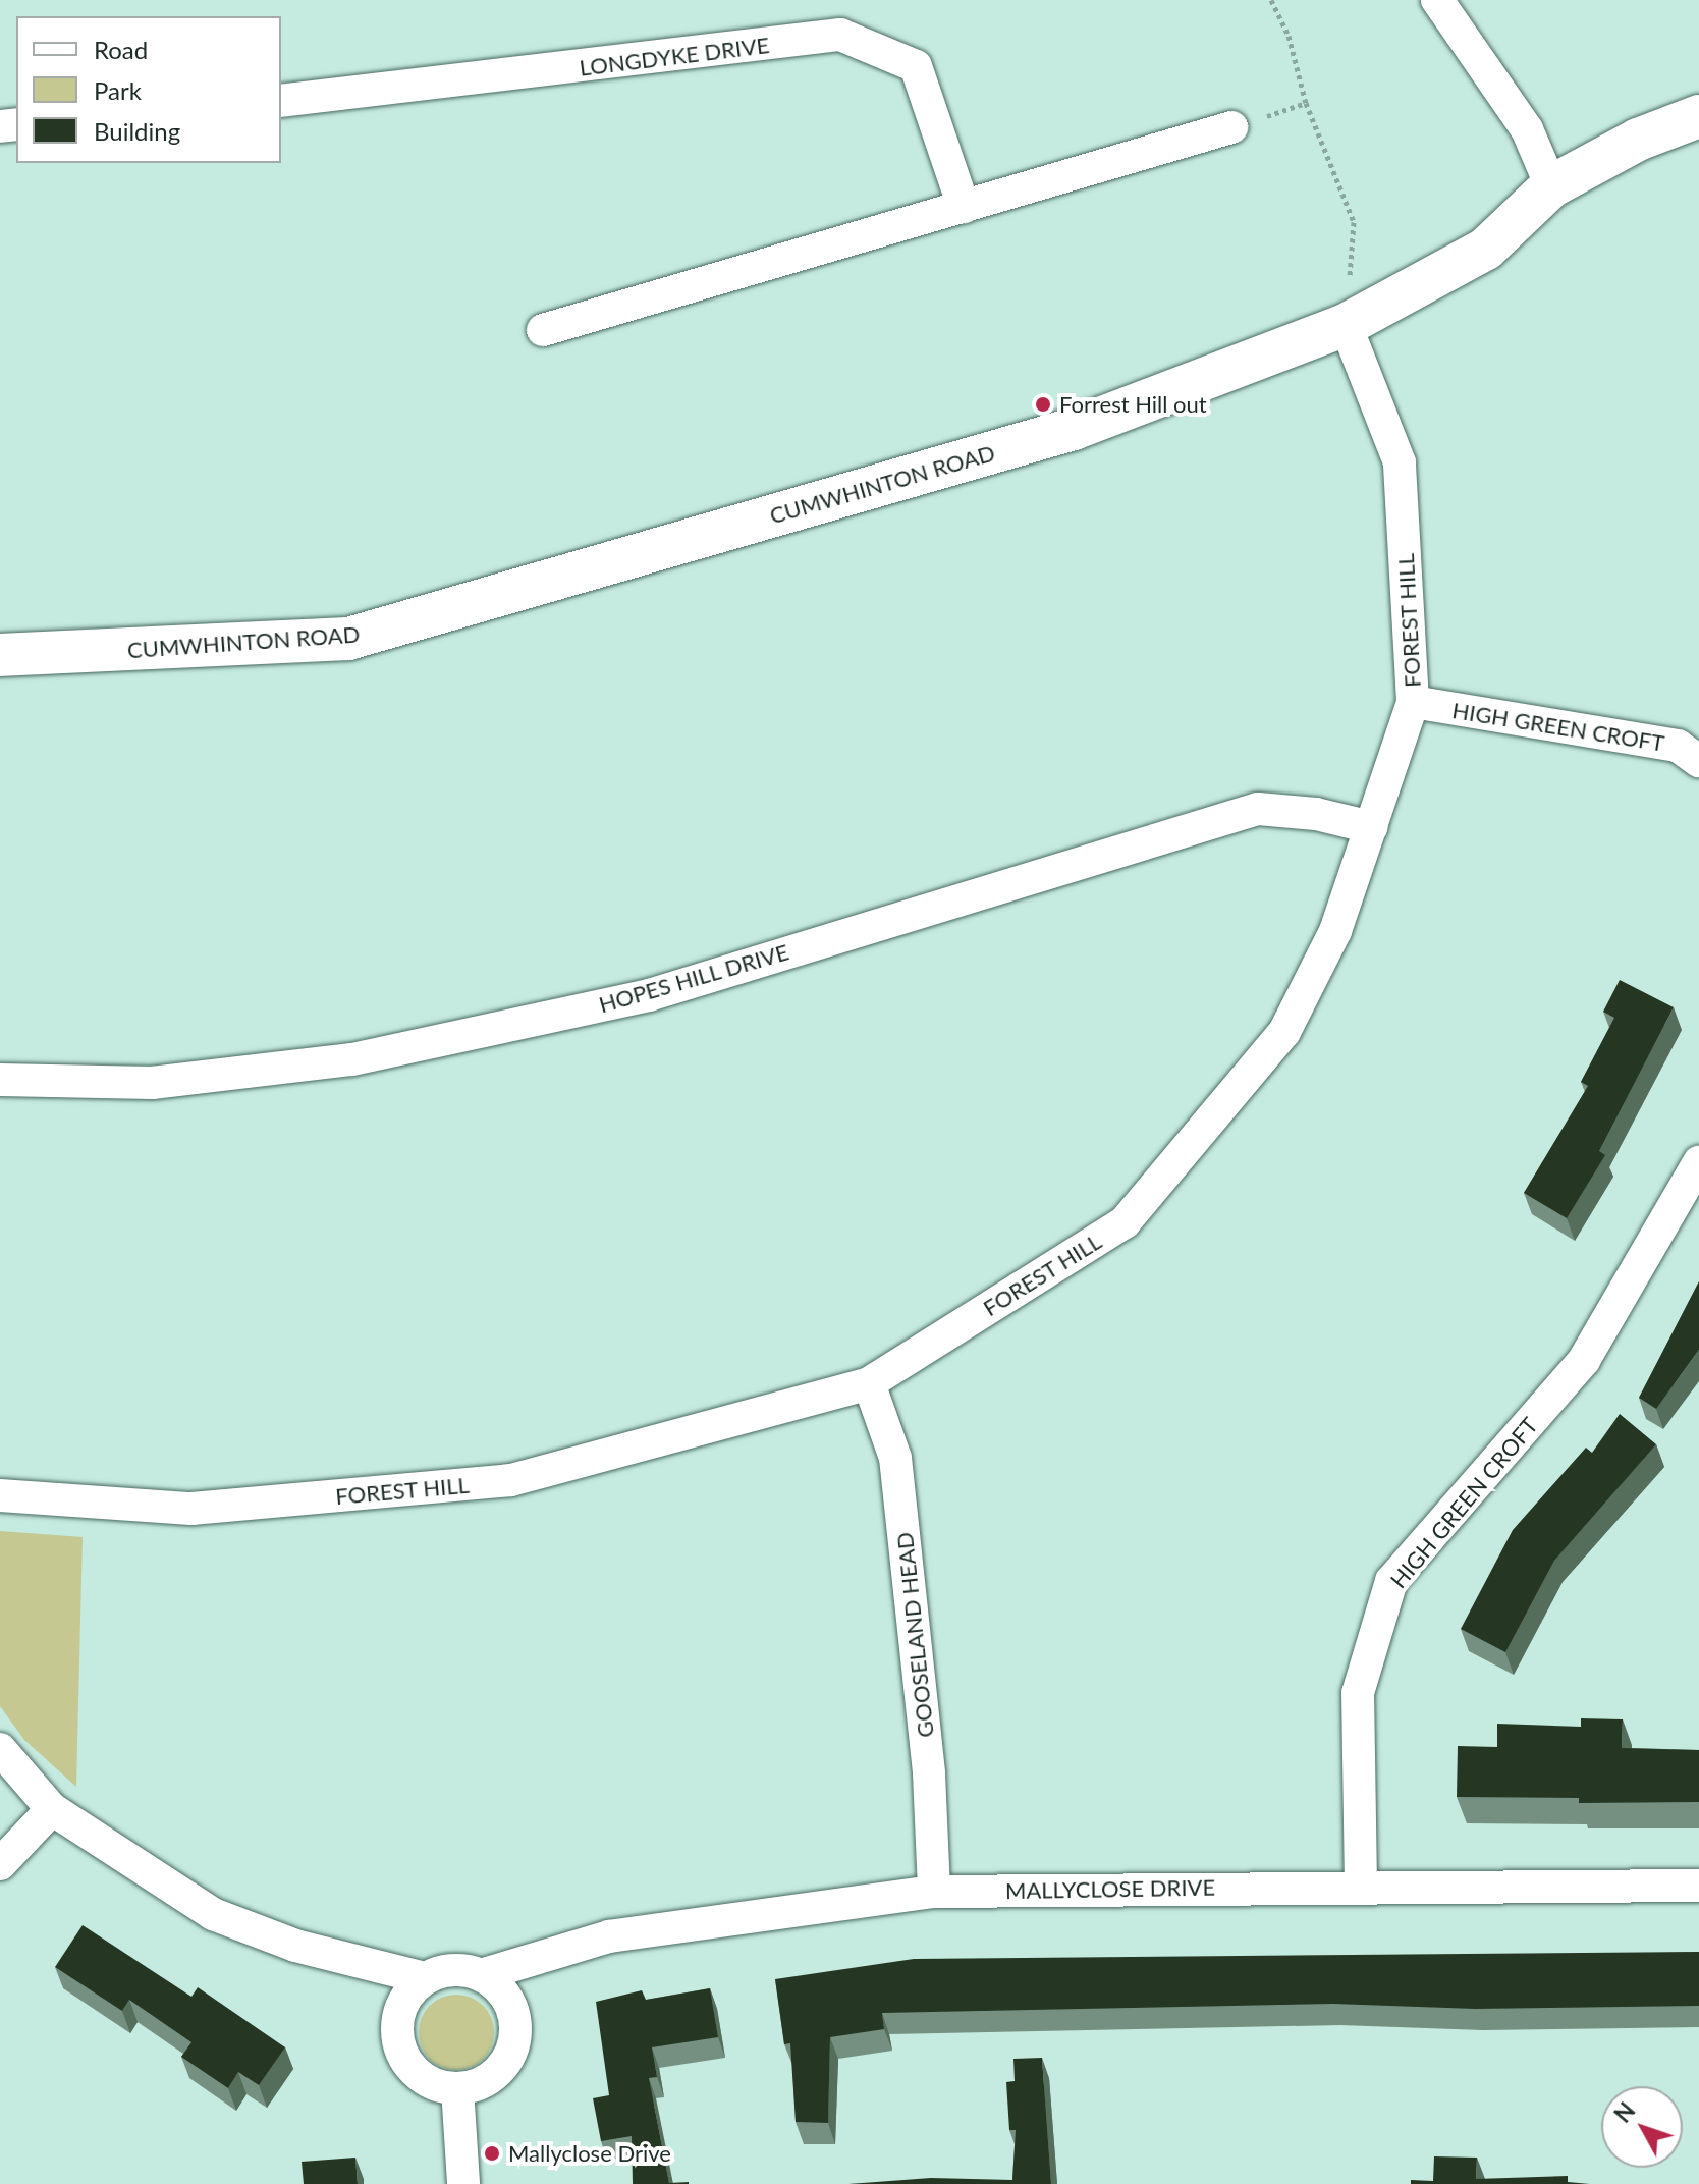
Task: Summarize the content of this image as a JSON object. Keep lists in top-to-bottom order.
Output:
{
  "streets": {
    "street": [
      "LONGDYKE DRIVE",
      "CUMWHINTON ROAD",
      "FOREST HILL",
      "HIGH GREEN CROFT",
      "HOPES HILL DRIVE",
      "GOOSELAND HEAD",
      "MALLYCLOSE DRIVE"
    ]
  },
  "crossings": [
    ["CUMWHINTON ROAD", "FOREST HILL"],
    ["FOREST HILL", "HIGH GREEN CROFT"],
    ["FOREST HILL", "HOPES HILL DRIVE"],
    ["FOREST HILL", "GOOSELAND HEAD"],
    ["HIGH GREEN CROFT", "MALLYCLOSE DRIVE"],
    ["GOOSELAND HEAD", "MALLYCLOSE DRIVE"]
  ],
  "places": ["Forrest Hill out", "Mallyclose Drive"],
  "legend": ["Road", "Park", "Building"],
  "north": "top left"
}
